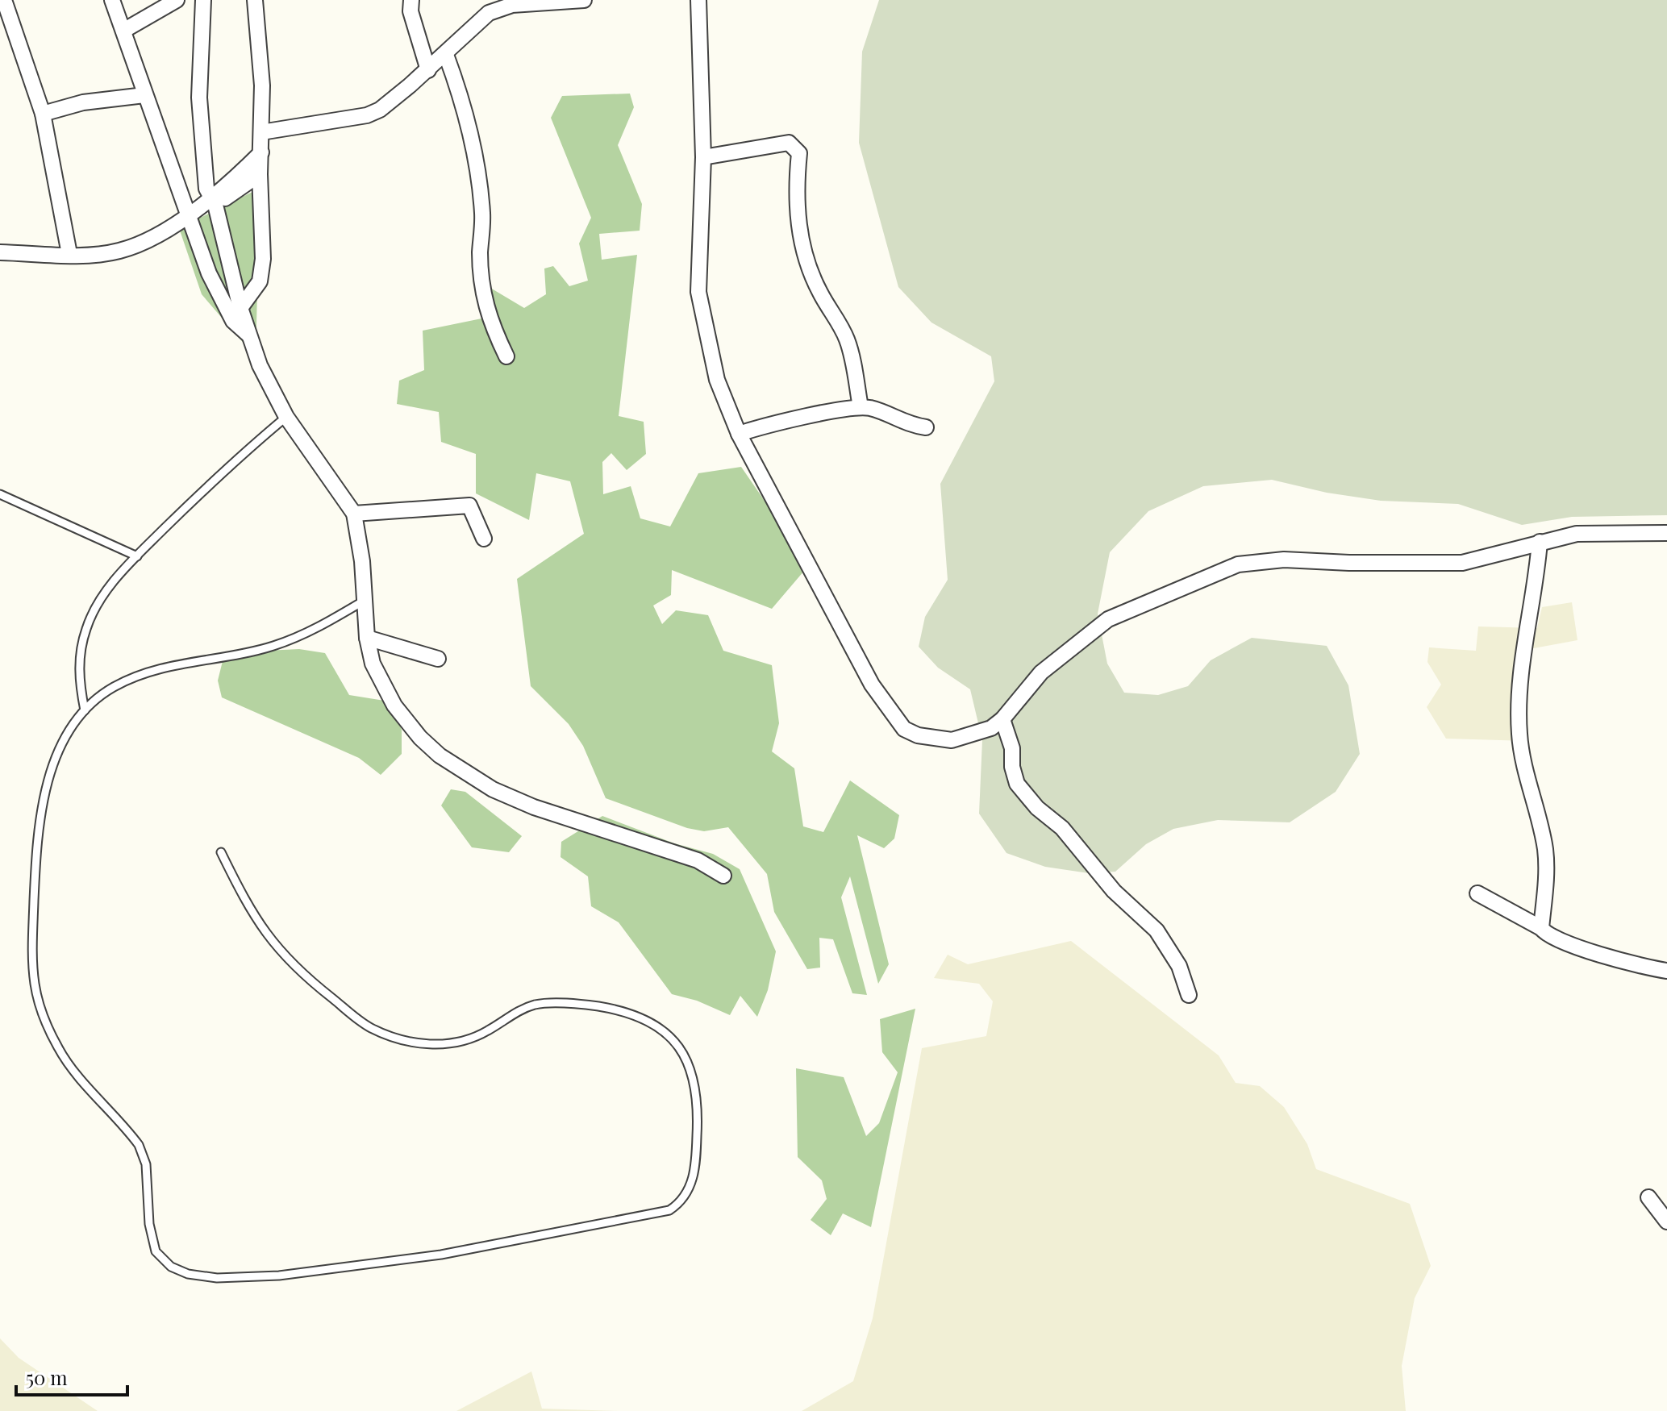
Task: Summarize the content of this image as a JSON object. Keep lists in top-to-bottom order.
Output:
{
  "scale_bar": "50 m"
}
